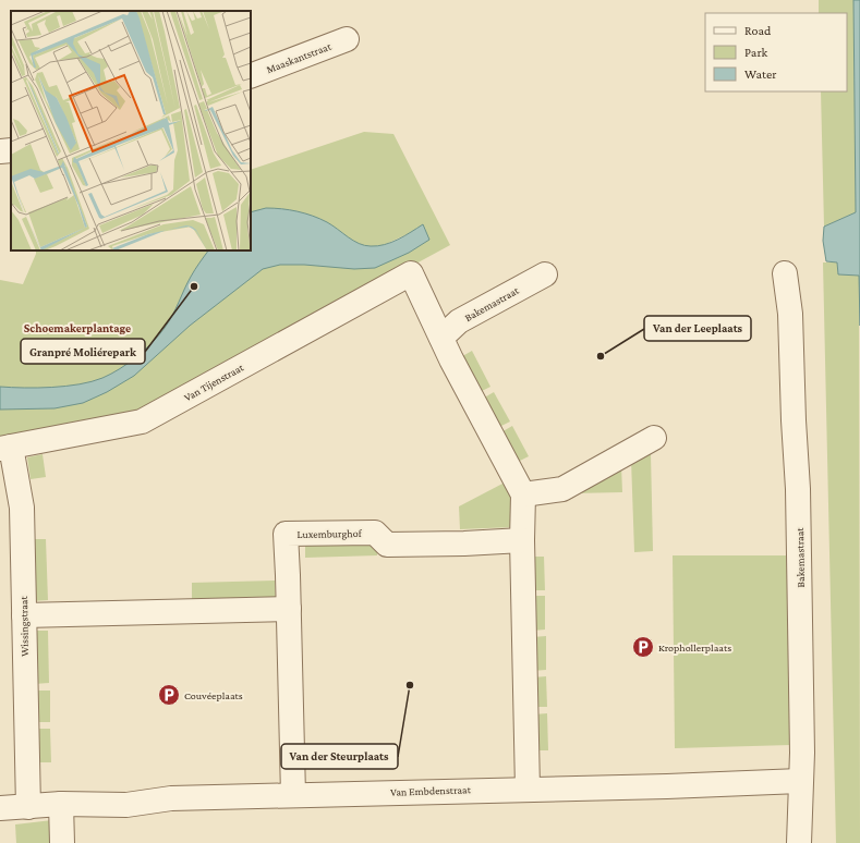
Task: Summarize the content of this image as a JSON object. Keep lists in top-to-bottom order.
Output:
{
  "streets": {
    "street": [
      "Maaskantstraat",
      "Bakemastraat",
      "Van Tijenstraat",
      "Luxemburghof",
      "Wissingstraat",
      "Van Embdenstraat"
    ]
  },
  "crossings": [
    ["Bakemastraat", "Van Tijenstraat"],
    ["Bakemastraat", "Van Embdenstraat"],
    ["Van Tijenstraat", "Wissingstraat"],
    ["Luxemburghof", "Van Embdenstraat"],
    ["Wissingstraat", "Van Embdenstraat"]
  ],
  "districts": ["Schoemakerplantage"],
  "places": {
    "other": ["Granpré Moliérepark", "Van der Leeplaats", "Van der Steurplaats"],
    "parking": ["Krophollerplaats", "Couvéeplaats"]
  },
  "legend": ["Road", "Park", "Water"]
}
